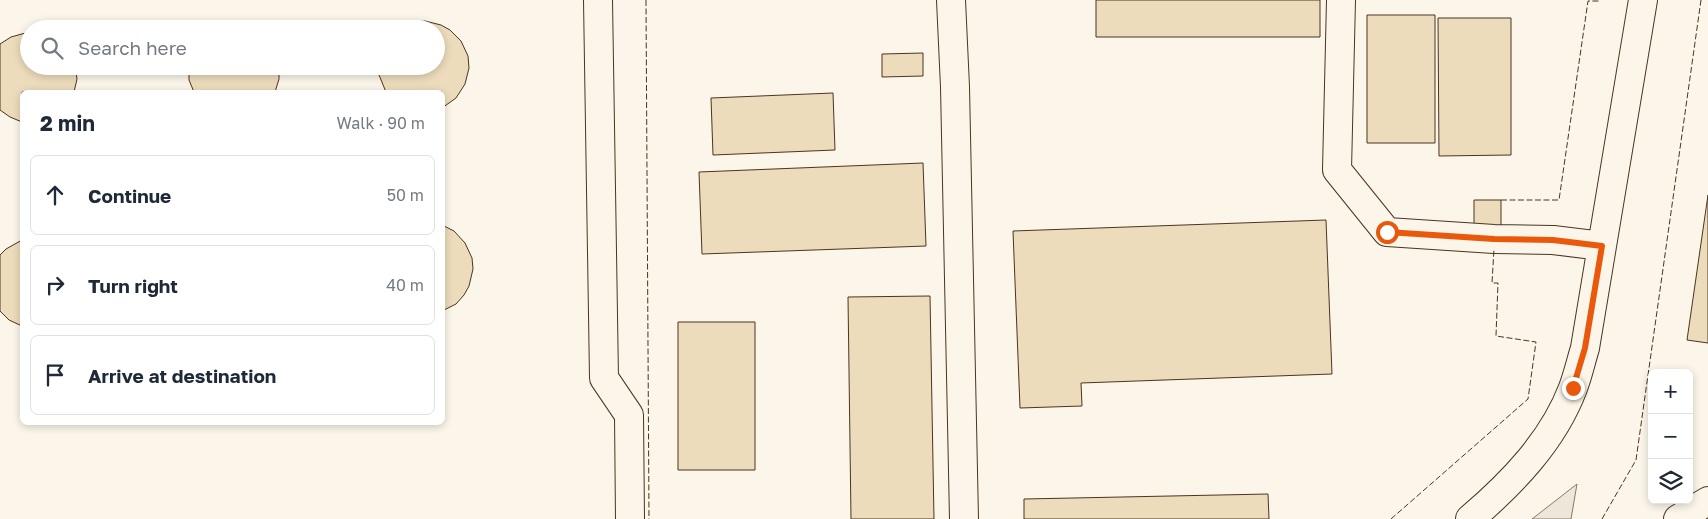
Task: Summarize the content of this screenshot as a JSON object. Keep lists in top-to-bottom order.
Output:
{
  "page": {
    "search": "Search here",
    "heading": ["2 min", "Walk · 90 m"],
    "list": [
      ["Continue", "50 m"],
      ["Turn right", "40 m"],
      "Arrive at destination"
    ],
    "map_buttons": ["+", "−"]
  }
}
